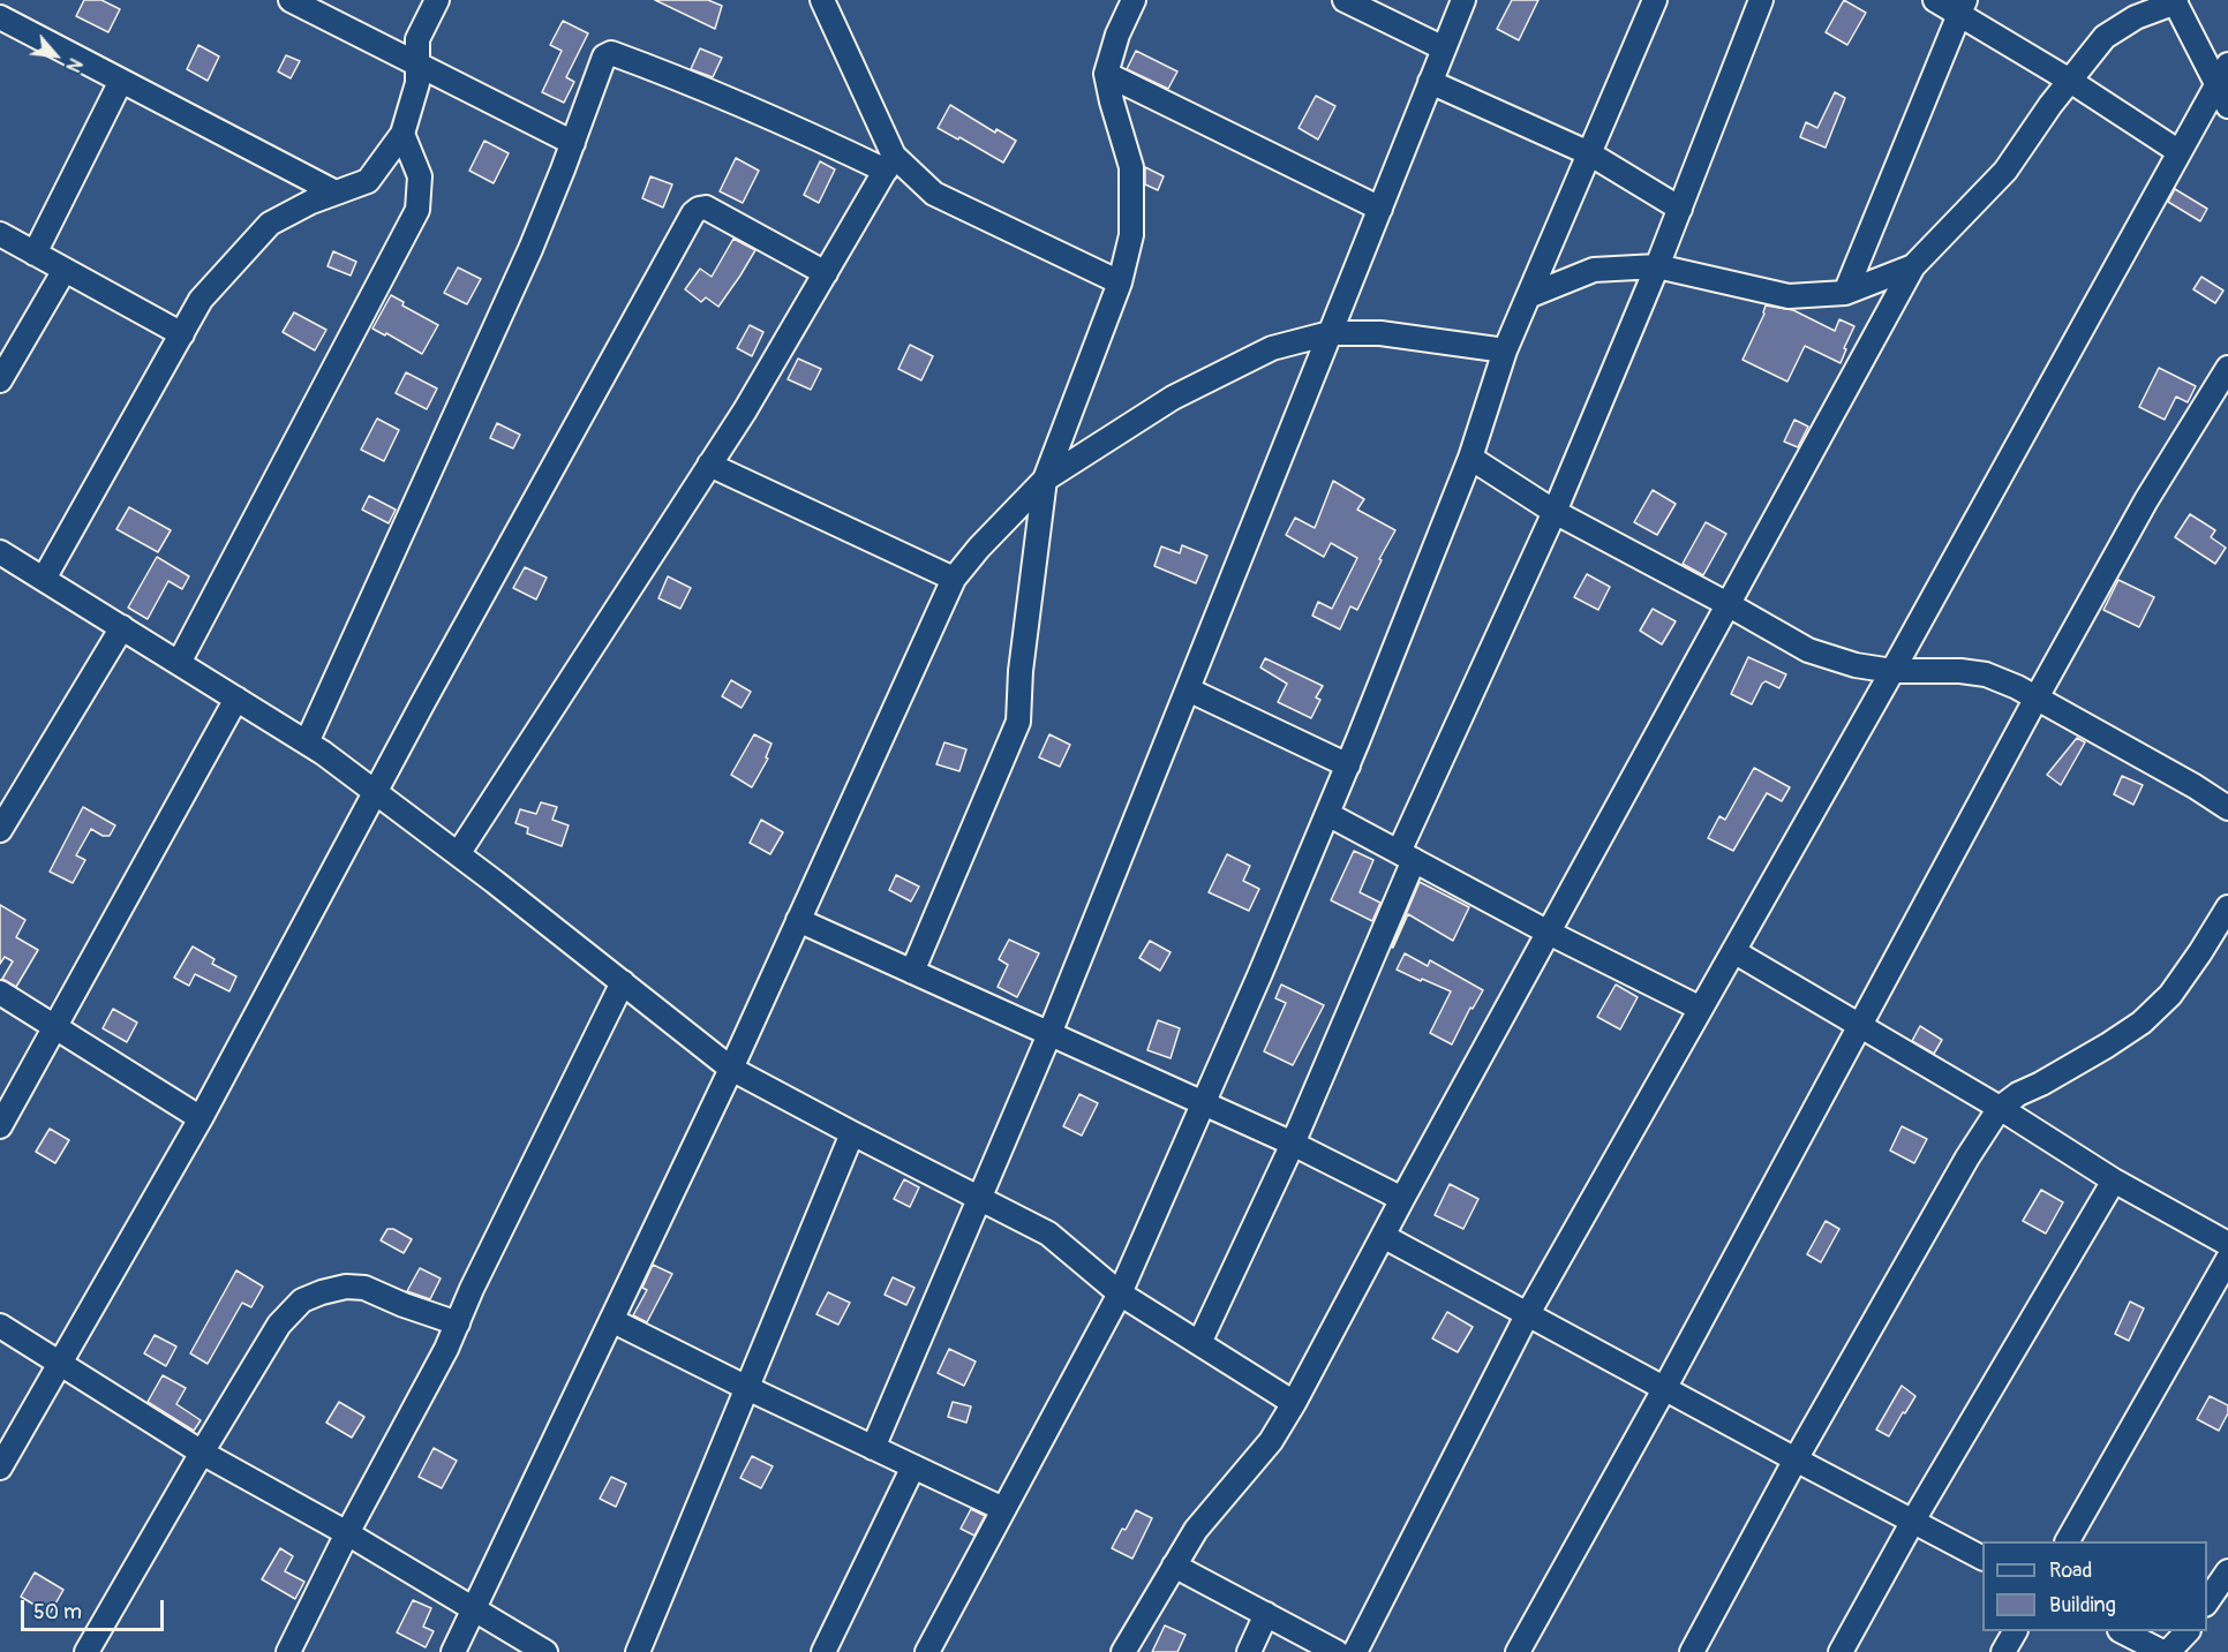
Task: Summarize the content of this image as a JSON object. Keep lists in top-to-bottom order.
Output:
{
  "legend": ["Road", "Building"],
  "scale_bar": "50 m",
  "north": "bottom right"
}
